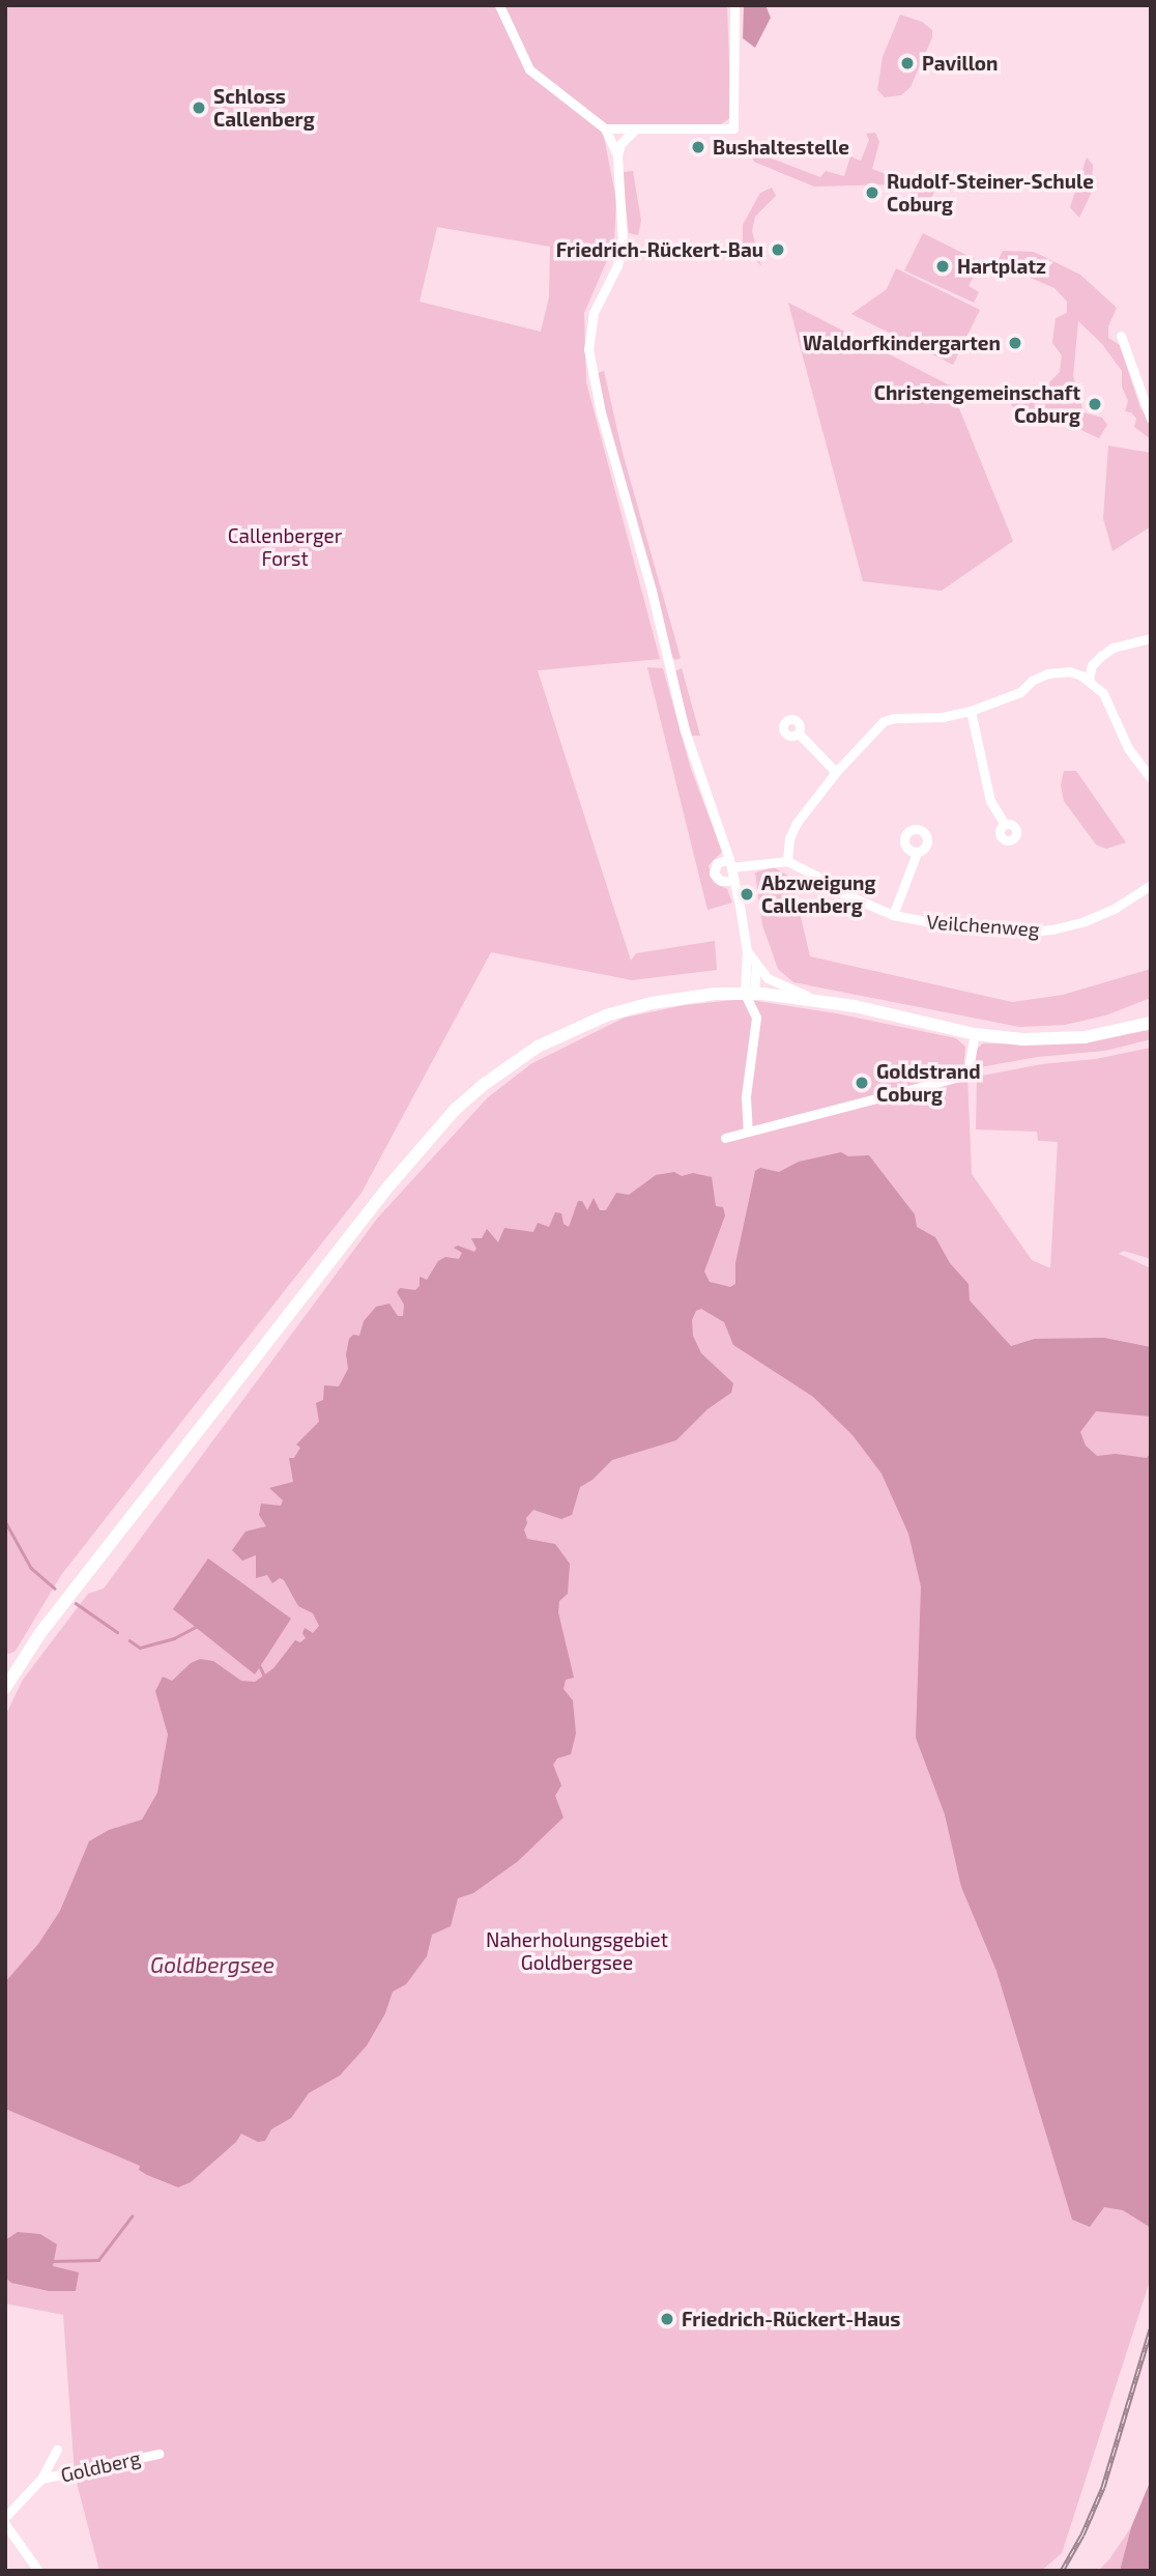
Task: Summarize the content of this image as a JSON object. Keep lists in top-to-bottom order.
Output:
{
  "streets": {
    "street": ["Veilchenweg", "Goldberg"]
  },
  "water": ["Goldbergsee"],
  "parks": ["Callenberger Forst", "Naherholungsgebiet Goldbergsee"],
  "places": [
    "Pavillon",
    "Schloss Callenberg",
    "Bushaltestelle",
    "Rudolf-Steiner-Schule Coburg",
    "Friedrich-Rückert-Bau",
    "Hartplatz",
    "Waldorfkindergarten",
    "Christengemeinschaft Coburg",
    "Abzweigung Callenberg",
    "Goldstrand Coburg",
    "Friedrich-Rückert-Haus"
  ]
}
